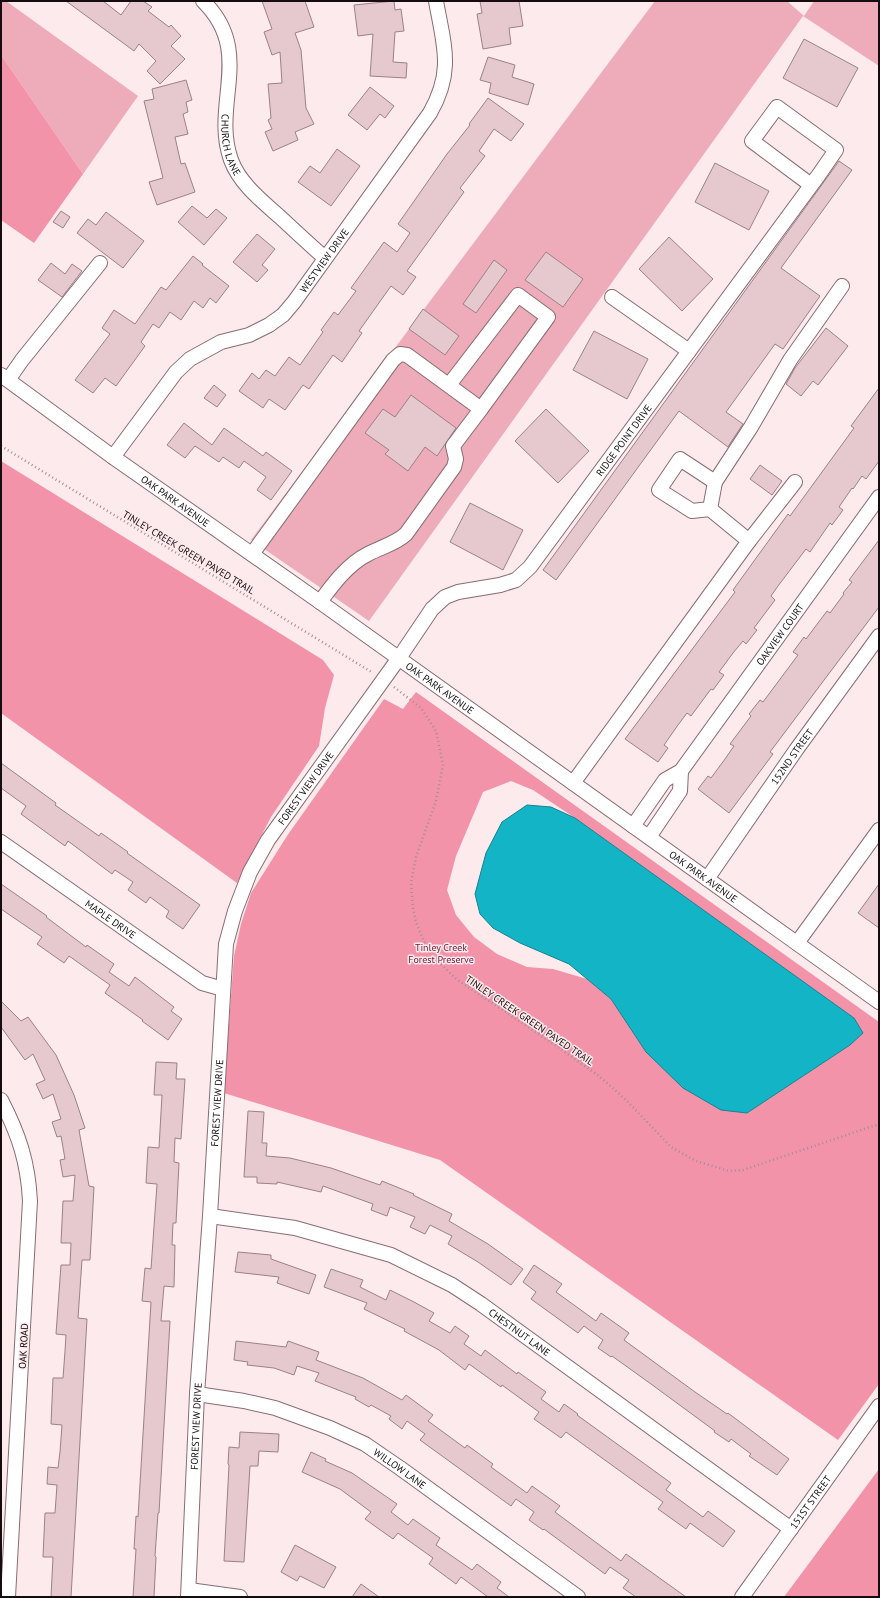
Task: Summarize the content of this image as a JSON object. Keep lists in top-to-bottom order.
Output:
{
  "streets": {
    "street": [
      "CHURCH LANE",
      "WESTVIEW DRIVE",
      "RIDGE POINT DRIVE",
      "OAK PARK AVENUE",
      "OAKVIEW COURT",
      "152ND STREET",
      "FOREST VIEW DRIVE",
      "MAPLE DRIVE",
      "CHESTNUT LANE",
      "OAK ROAD",
      "WILLOW LANE",
      "151ST STREET"
    ],
    "path": ["TINLEY CREEK GREEN PAVED TRAIL"]
  },
  "crossings": [
    ["CHURCH LANE", "WESTVIEW DRIVE"],
    ["WESTVIEW DRIVE", "OAK PARK AVENUE"],
    ["RIDGE POINT DRIVE", "OAK PARK AVENUE"],
    ["RIDGE POINT DRIVE", "FOREST VIEW DRIVE"],
    ["OAK PARK AVENUE", "OAKVIEW COURT"],
    ["OAK PARK AVENUE", "152ND STREET"],
    ["OAK PARK AVENUE", "FOREST VIEW DRIVE"],
    ["FOREST VIEW DRIVE", "MAPLE DRIVE"],
    ["FOREST VIEW DRIVE", "CHESTNUT LANE"],
    ["FOREST VIEW DRIVE", "WILLOW LANE"],
    ["CHESTNUT LANE", "151ST STREET"]
  ],
  "parks": ["Tinley Creek Forest Preserve"]
}
